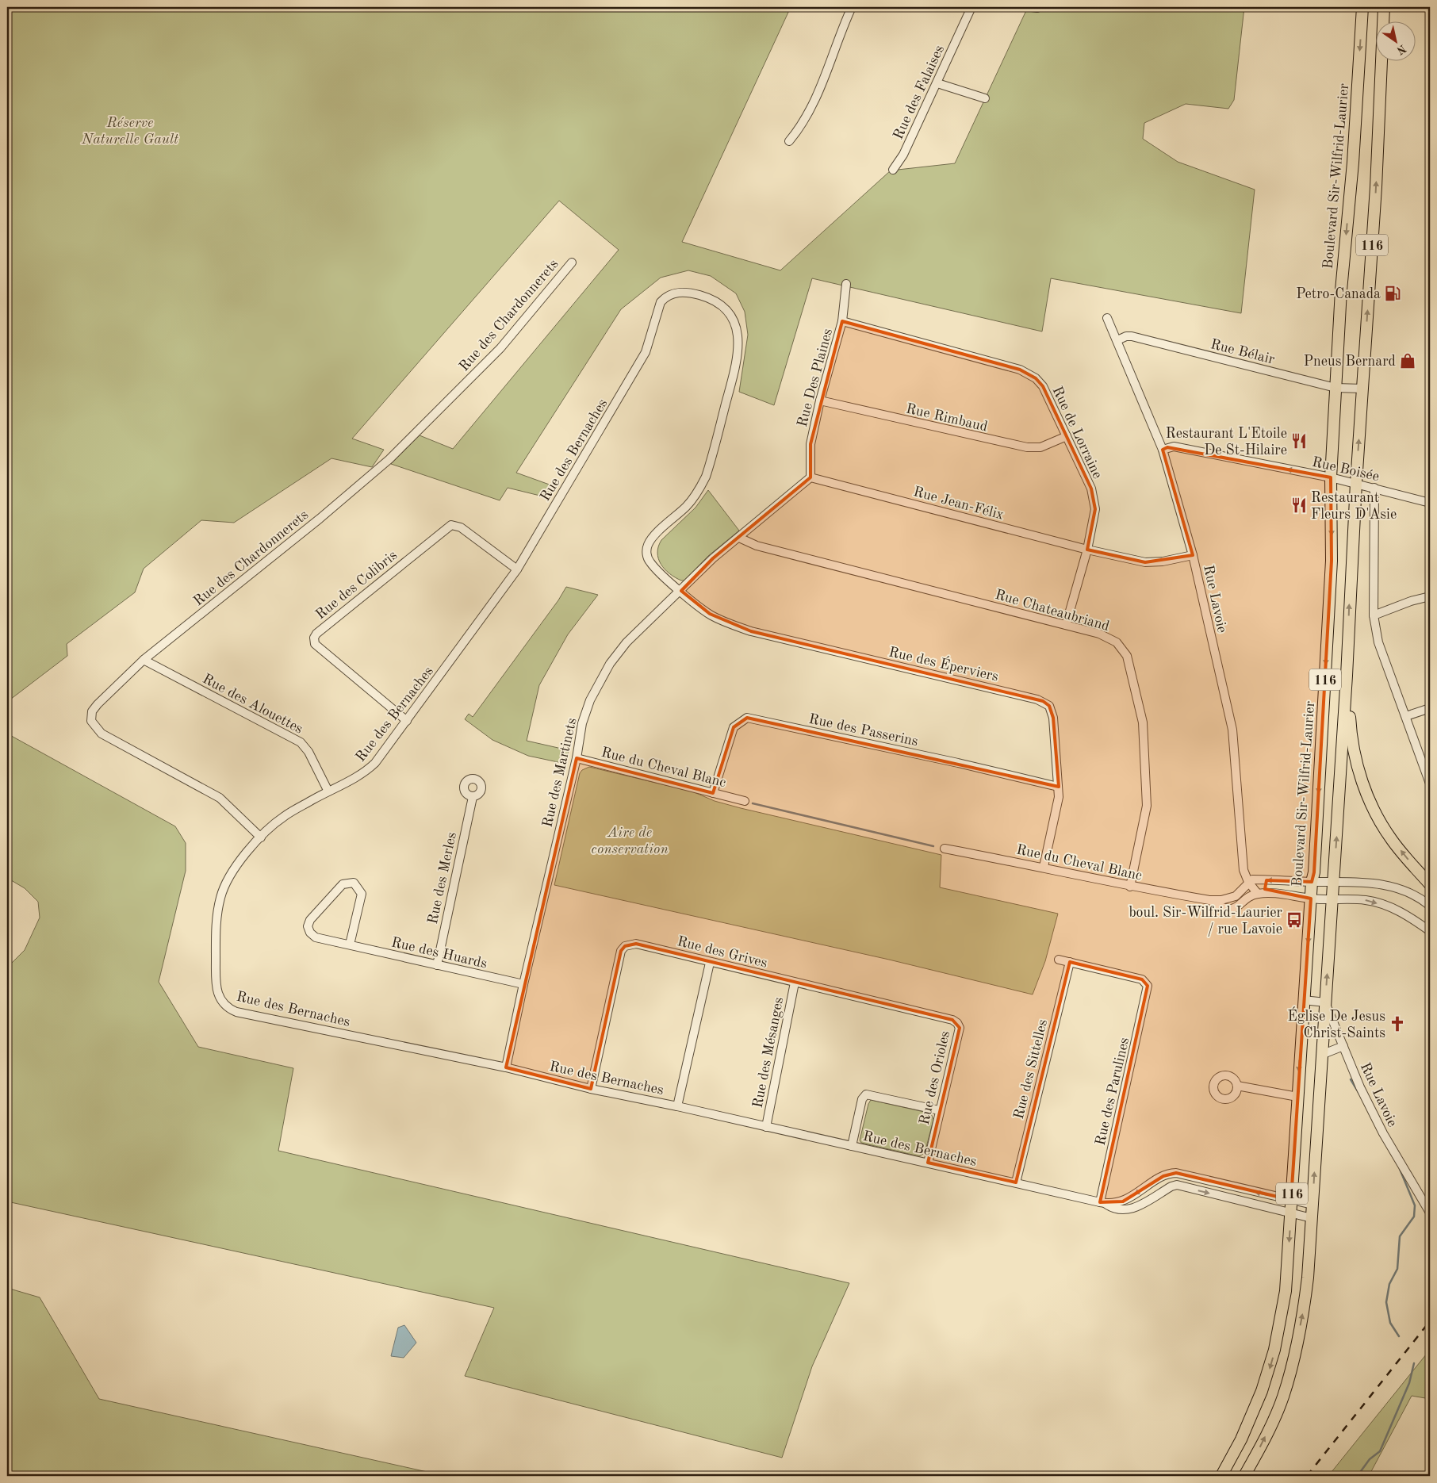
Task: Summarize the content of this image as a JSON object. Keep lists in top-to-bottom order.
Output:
{
  "streets": {
    "main road": ["Boulevard Sir-Wilfrid-Laurier", "116"],
    "street": [
      "Rue des Falaises",
      "Rue des Chardonnerets",
      "Rue Bélair",
      "Rue Des Plaines",
      "Rue Rimbaud",
      "Rue de Lorraine",
      "Rue des Bernaches",
      "Rue Boisée",
      "Rue Jean-Félix",
      "Rue des Colibris",
      "Rue Lavoie",
      "Rue Chateaubriand",
      "Rue des Éperviers",
      "Rue des Alouettes",
      "Rue des Passerins",
      "Rue du Cheval Blanc",
      "Rue des Martinets",
      "Rue des Merles",
      "Rue des Grives",
      "Rue des Huards",
      "Rue des Mésanges",
      "Rue des Sittelles",
      "Rue des Orioles",
      "Rue des Parulines"
    ]
  },
  "crossings": [
    ["Boulevard Sir-Wilfrid-Laurier", "Rue Bélair"],
    ["Boulevard Sir-Wilfrid-Laurier", "Rue des Bernaches"],
    ["Boulevard Sir-Wilfrid-Laurier", "Rue Boisée"],
    ["116", "Rue Bélair"],
    ["116", "Rue des Bernaches"],
    ["116", "Rue Boisée"],
    ["116", "Rue Lavoie"],
    ["Rue des Chardonnerets", "Rue des Bernaches"],
    ["Rue des Chardonnerets", "Rue des Alouettes"],
    ["Rue Bélair", "Rue Lavoie"],
    ["Rue Des Plaines", "Rue Rimbaud"],
    ["Rue Des Plaines", "Rue de Lorraine"],
    ["Rue Des Plaines", "Rue Jean-Félix"],
    ["Rue Rimbaud", "Rue de Lorraine"],
    ["Rue de Lorraine", "Rue Jean-Félix"],
    ["Rue de Lorraine", "Rue Chateaubriand"],
    ["Rue des Bernaches", "Rue des Colibris"],
    ["Rue des Bernaches", "Rue des Éperviers"],
    ["Rue des Bernaches", "Rue des Alouettes"],
    ["Rue des Bernaches", "Rue des Martinets"],
    ["Rue des Bernaches", "Rue des Grives"],
    ["Rue des Bernaches", "Rue des Mésanges"],
    ["Rue des Bernaches", "Rue des Sittelles"],
    ["Rue des Bernaches", "Rue des Orioles"],
    ["Rue des Bernaches", "Rue des Parulines"],
    ["Rue Boisée", "Rue Lavoie"],
    ["Rue Jean-Félix", "Rue Lavoie"],
    ["Rue Lavoie", "Rue du Cheval Blanc"],
    ["Rue Chateaubriand", "Rue du Cheval Blanc"],
    ["Rue Chateaubriand", "Rue des Martinets"],
    ["Rue des Éperviers", "Rue des Passerins"],
    ["Rue des Éperviers", "Rue du Cheval Blanc"],
    ["Rue des Éperviers", "Rue des Martinets"],
    ["Rue des Passerins", "Rue du Cheval Blanc"],
    ["Rue du Cheval Blanc", "Rue des Martinets"],
    ["Rue des Martinets", "Rue des Huards"],
    ["Rue des Merles", "Rue des Huards"],
    ["Rue des Grives", "Rue des Mésanges"],
    ["Rue des Grives", "Rue des Orioles"],
    ["Rue des Sittelles", "Rue des Parulines"]
  ],
  "one_way": ["Rue Boisée"],
  "parks": ["Réserve Naturelle Gault", "Aire de conservation"],
  "places": {
    "fuel station": ["Petro-Canada"],
    "shop": ["Pneus Bernard"],
    "restaurant": ["Restaurant L'Etoile De St-Hilaire", "Restaurant Fleurs D'Asie"],
    "bus stop": ["boul. Sir-Wilfrid-Laurier / rue Lavoie"],
    "church": ["Église De Jesus Christ-Saints"]
  },
  "north": "bottom right"
}
